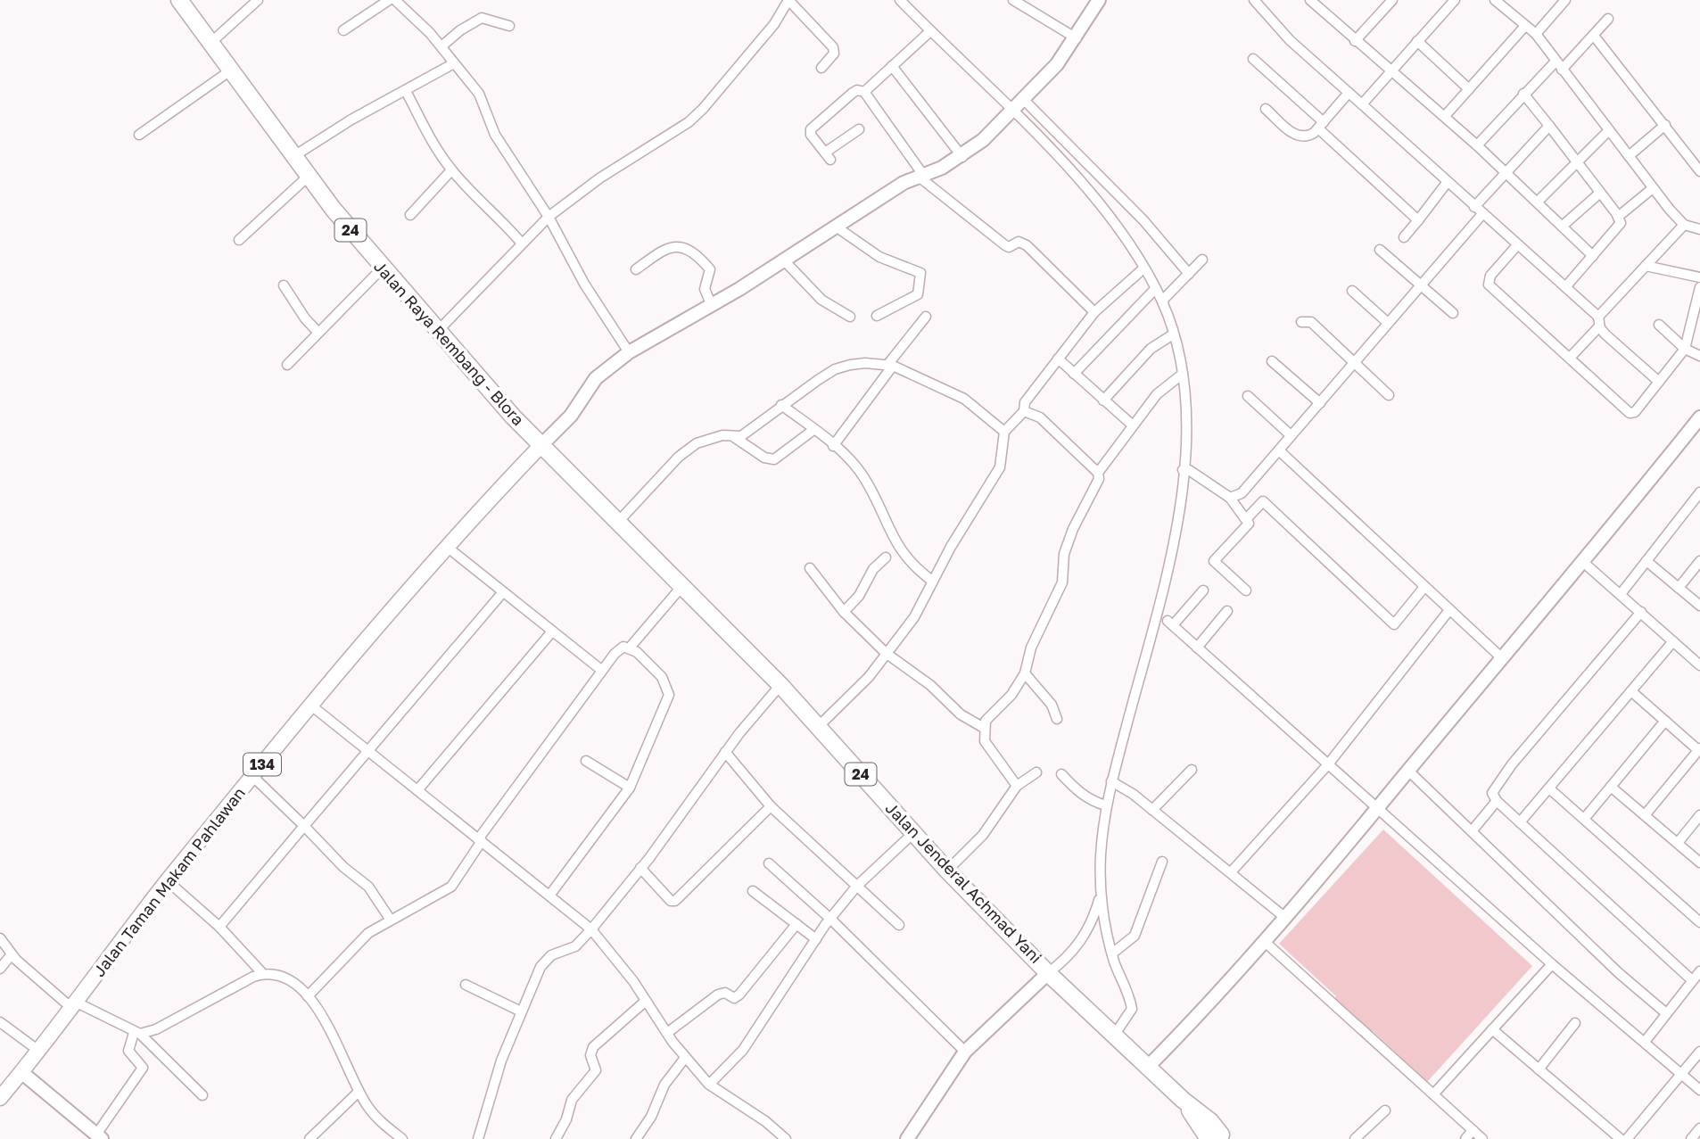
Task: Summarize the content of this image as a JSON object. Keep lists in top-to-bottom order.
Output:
{
  "streets": {
    "highway": ["24", "Jalan Raya Rembang - Blora", "Jalan Jenderal Achmad Yani"],
    "main road": ["134", "Jalan Taman Makam Pahlawan"]
  },
  "crossings": [
    ["Jalan Raya Rembang - Blora", "Jalan Taman Makam Pahlawan"],
    ["Jalan Raya Rembang - Blora", "Jalan Jenderal Achmad Yani"],
    ["Jalan Taman Makam Pahlawan", "Jalan Jenderal Achmad Yani"]
  ]
}
